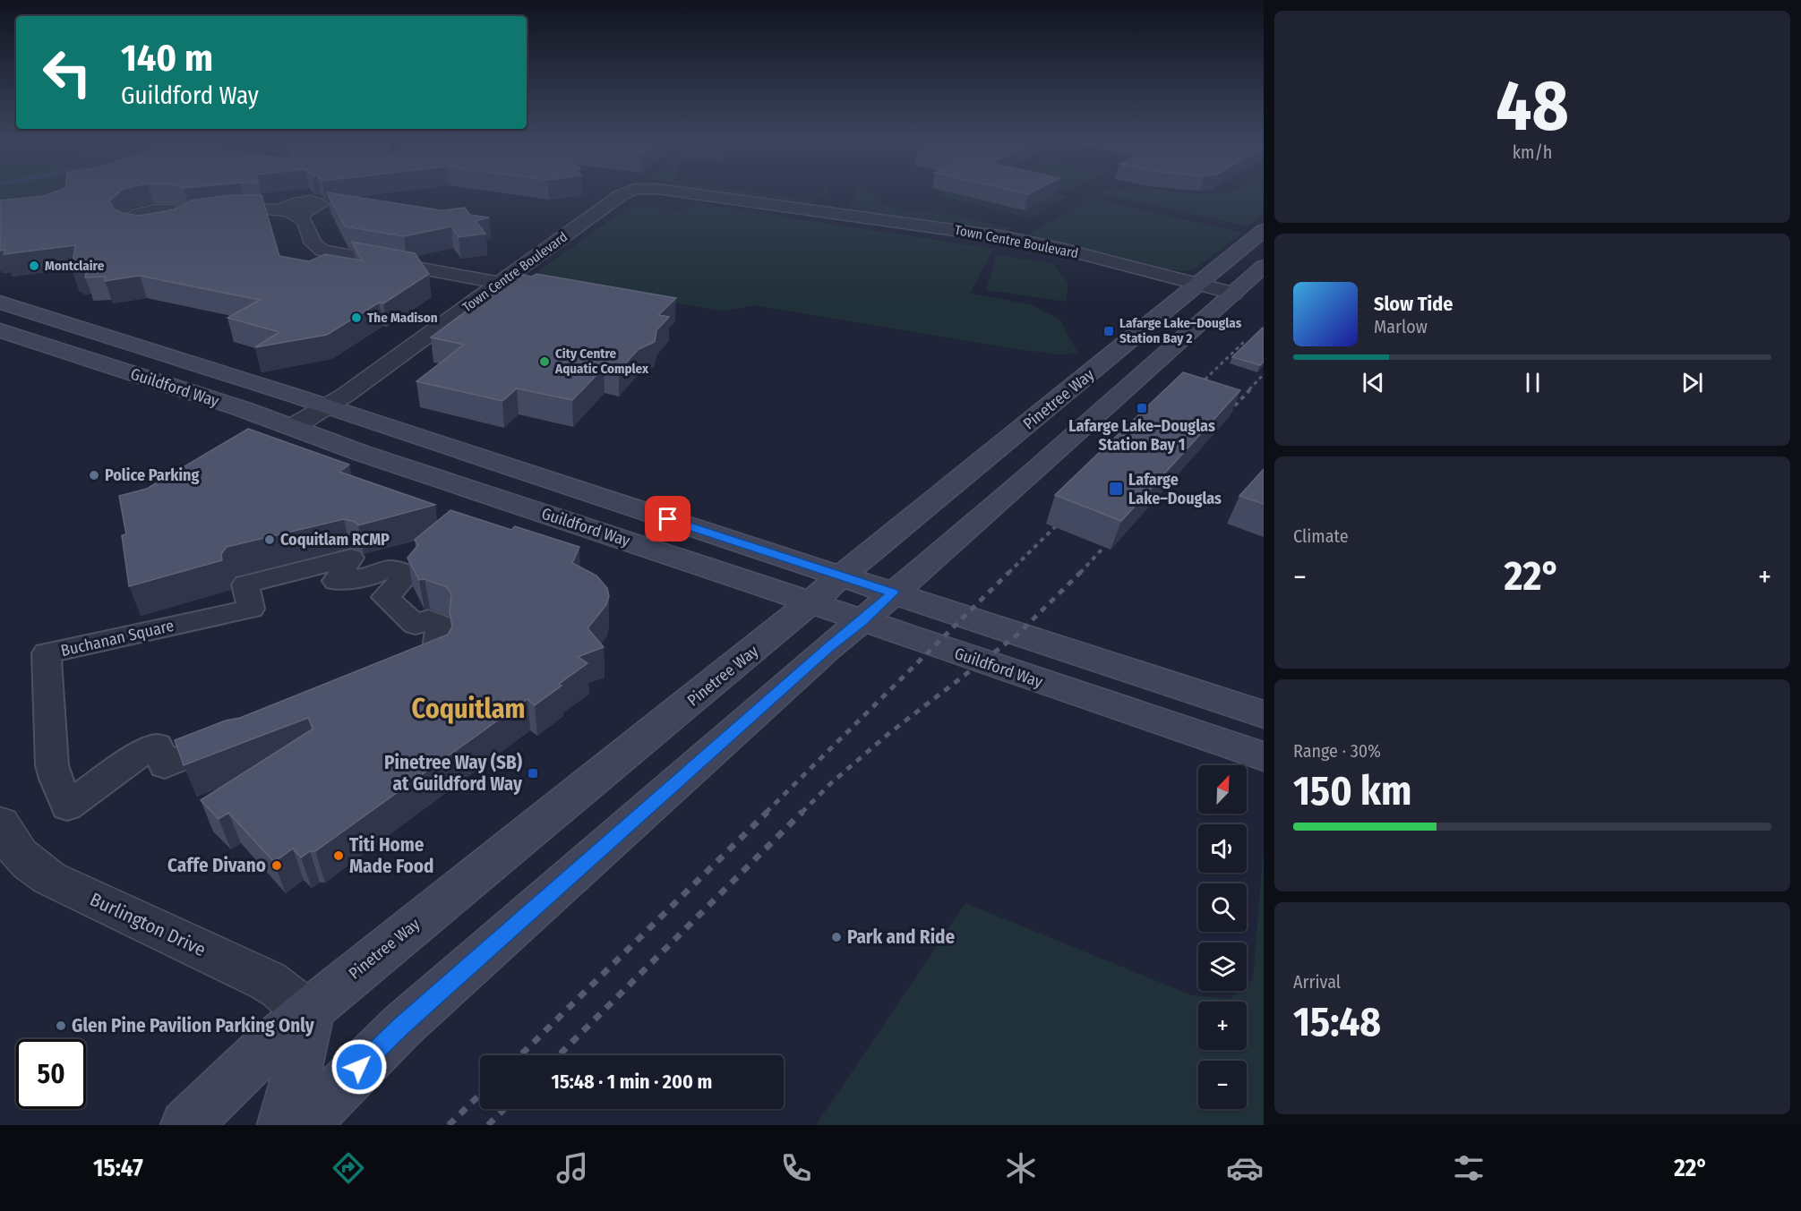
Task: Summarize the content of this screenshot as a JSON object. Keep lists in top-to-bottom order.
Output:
{
  "streets": {
    "main road": ["Guildford Way", "Pinetree Way"],
    "street": ["Town Centre Boulevard", "Buchanan Square", "Burlington Drive"]
  },
  "crossings": [
    ["Town Centre Boulevard", "Guildford Way"],
    ["Town Centre Boulevard", "Pinetree Way"],
    ["Guildford Way", "Pinetree Way"],
    ["Pinetree Way", "Burlington Drive"]
  ],
  "districts": ["Coquitlam"],
  "places": {
    "other": [
      "Montclaire",
      "The Madison",
      "City Centre Aquatic Complex",
      "Police Parking",
      "Coquitlam RCMP",
      "Titi Home Made Food",
      "Caffe Divano",
      "Park and Ride",
      "Glen Pine Pavilion Parking Only"
    ],
    "transit": [
      "Lafarge Lake–Douglas Station Bay 2",
      "Lafarge Lake–Douglas Station Bay 1",
      "Lafarge Lake–Douglas",
      "Pinetree Way (SB) at Guildford Way"
    ]
  },
  "north": "top right",
  "page": {
    "tile": [
      ["48", "km/h"],
      "Climate",
      ["Range · 30%", "150 km"],
      ["Arrival", "15:48"]
    ],
    "turn": ["140 m", "Guildford Way"],
    "song": ["Slow Tide", "Marlow"],
    "heat": ["−", "22°", "+"],
    "map_buttons": ["+", "−"],
    "limit": "50",
    "trip": "15:48 · 1 min · 200 m",
    "tabs": ["15:47", "22°"]
  }
}
